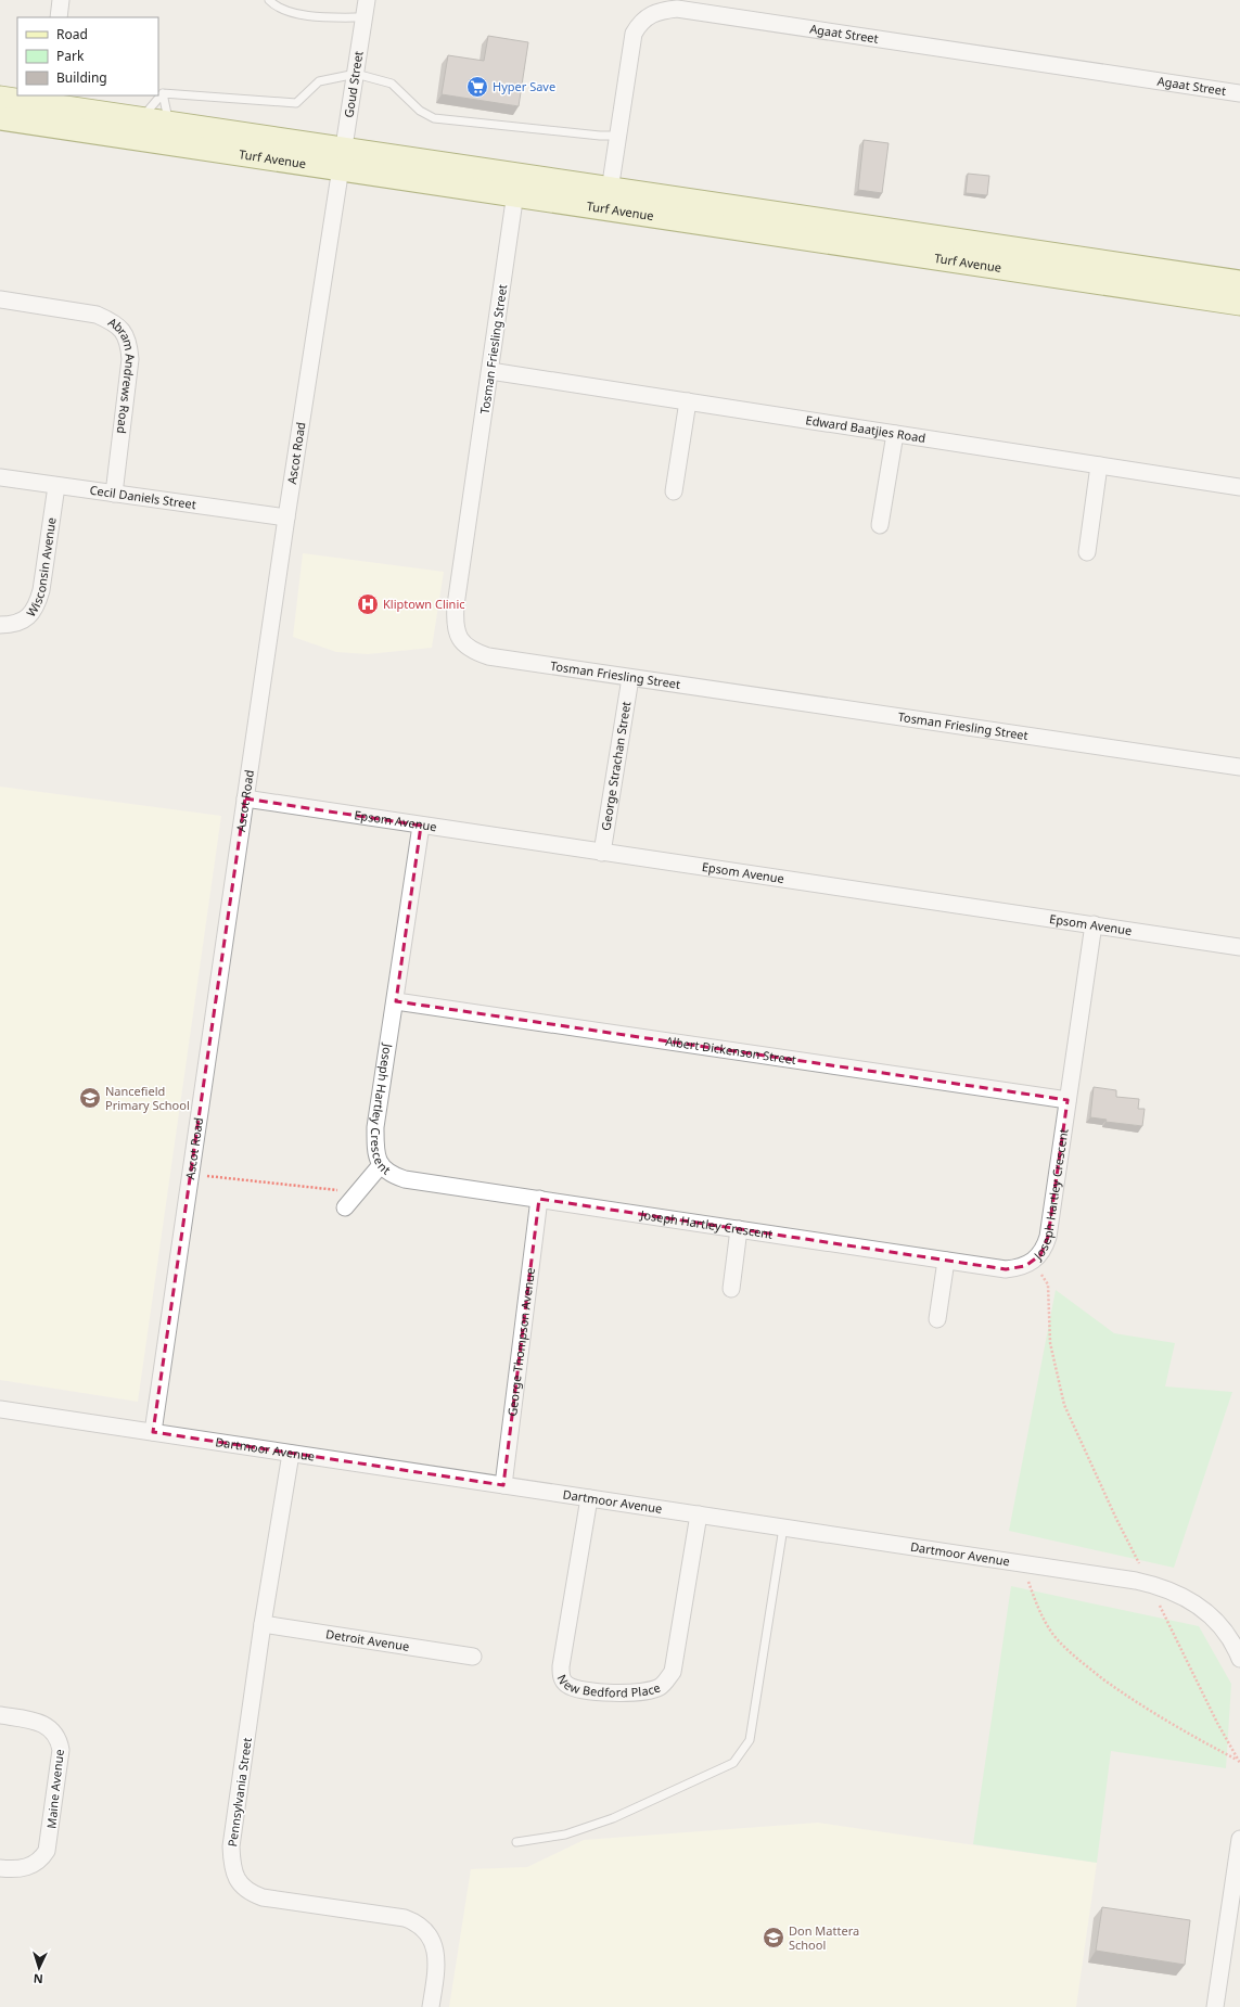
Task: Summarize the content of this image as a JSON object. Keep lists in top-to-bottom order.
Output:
{
  "streets": {
    "main road": ["Turf Avenue"],
    "street": [
      "Agaat Street",
      "Goud Street",
      "Tosman Friesling Street",
      "Abram Andrews Road",
      "Edward Baatjies Road",
      "Ascot Road",
      "Cecil Daniels Street",
      "Wisconsin Avenue",
      "George Strachan Street",
      "Epsom Avenue",
      "Albert Dickenson Street",
      "Joseph Hartley Crescent",
      "George Thompson Avenue",
      "Dartmoor Avenue",
      "Detroit Avenue",
      "New Bedford Place",
      "Maine Avenue",
      "Pennsylvania Street"
    ]
  },
  "crossings": [
    ["Agaat Street", "Turf Avenue"],
    ["Goud Street", "Turf Avenue"],
    ["Goud Street", "Ascot Road"],
    ["Turf Avenue", "Tosman Friesling Street"],
    ["Turf Avenue", "Ascot Road"],
    ["Tosman Friesling Street", "Edward Baatjies Road"],
    ["Tosman Friesling Street", "George Strachan Street"],
    ["Abram Andrews Road", "Cecil Daniels Street"],
    ["Ascot Road", "Cecil Daniels Street"],
    ["Ascot Road", "Epsom Avenue"],
    ["Ascot Road", "Dartmoor Avenue"],
    ["Cecil Daniels Street", "Wisconsin Avenue"],
    ["George Strachan Street", "Epsom Avenue"],
    ["Epsom Avenue", "Joseph Hartley Crescent"],
    ["Albert Dickenson Street", "Joseph Hartley Crescent"],
    ["Joseph Hartley Crescent", "George Thompson Avenue"],
    ["George Thompson Avenue", "Dartmoor Avenue"],
    ["Dartmoor Avenue", "New Bedford Place"],
    ["Dartmoor Avenue", "Pennsylvania Street"],
    ["Detroit Avenue", "Pennsylvania Street"]
  ],
  "places": {
    "supermarket": ["Hyper Save"],
    "hospital": ["Kliptown Clinic"],
    "school or university": ["Nancefield Primary School", "Don Mattera School"]
  },
  "legend": ["Road", "Park", "Building"],
  "north": "bottom"
}
